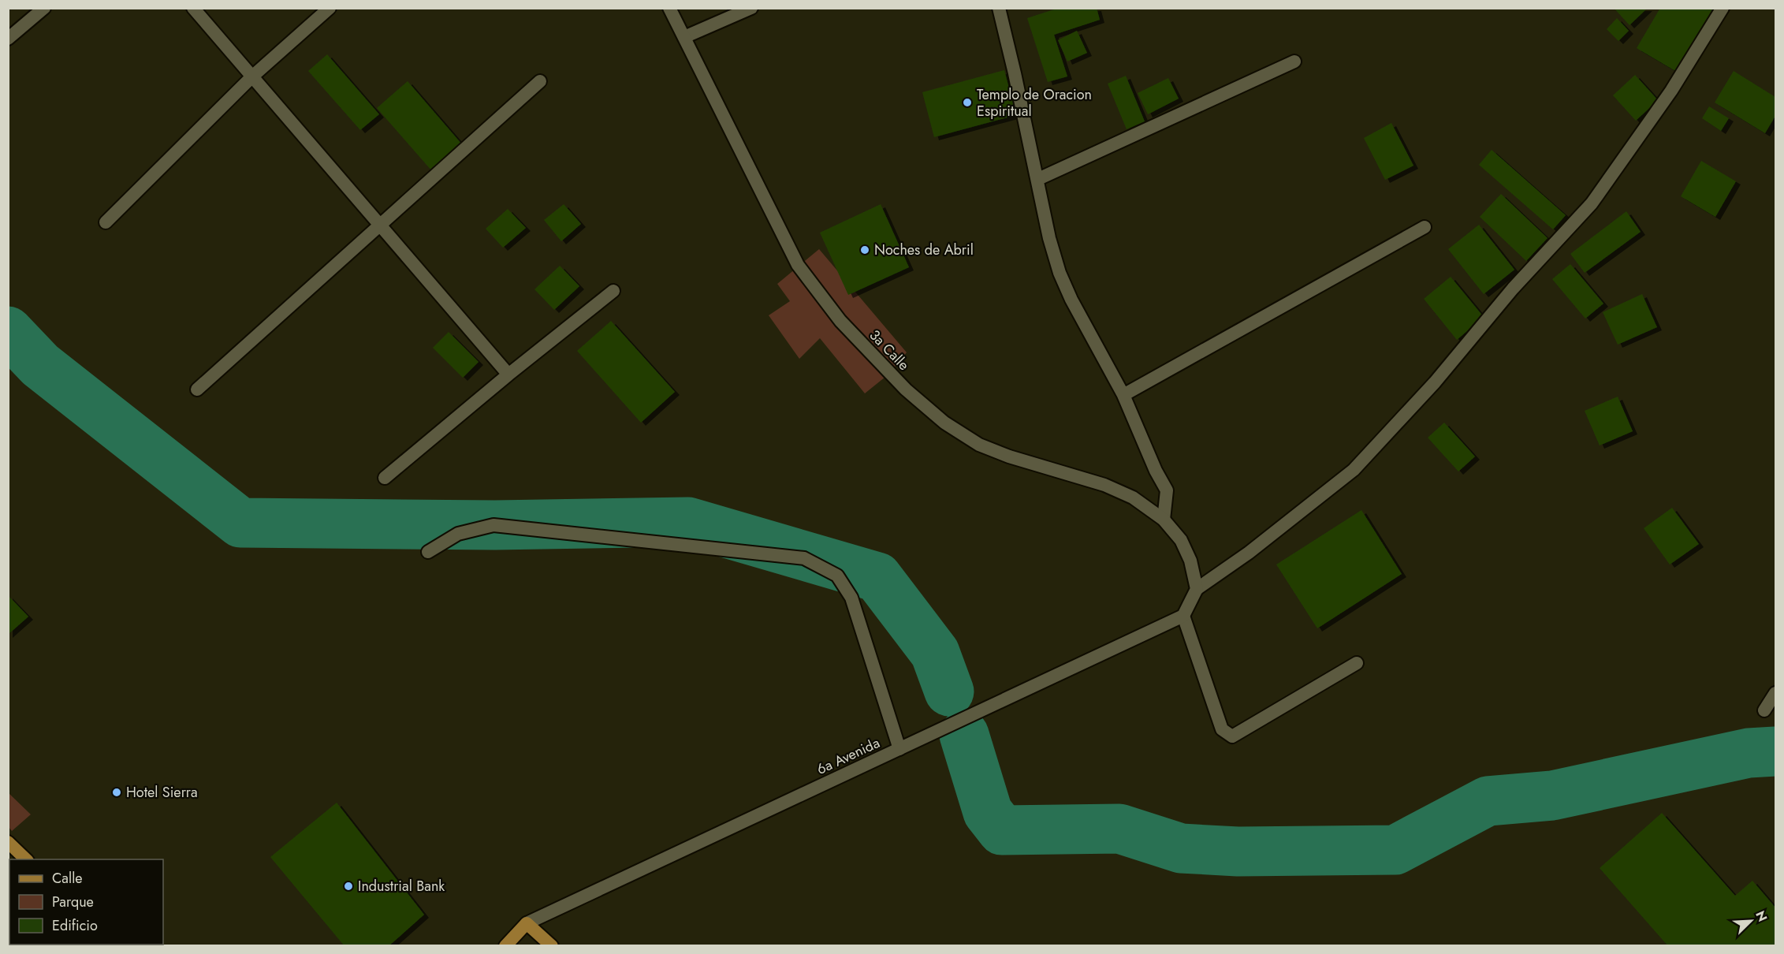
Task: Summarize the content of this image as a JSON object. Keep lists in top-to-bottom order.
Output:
{
  "streets": {
    "main road": ["6a Avenida"],
    "street": ["3a Calle"]
  },
  "places": [
    "Templo de Oracion Espiritual",
    "Noches de Abril",
    "Hotel Sierra",
    "Industrial Bank"
  ],
  "legend": ["Calle", "Parque", "Edificio"],
  "north": "top right"
}
